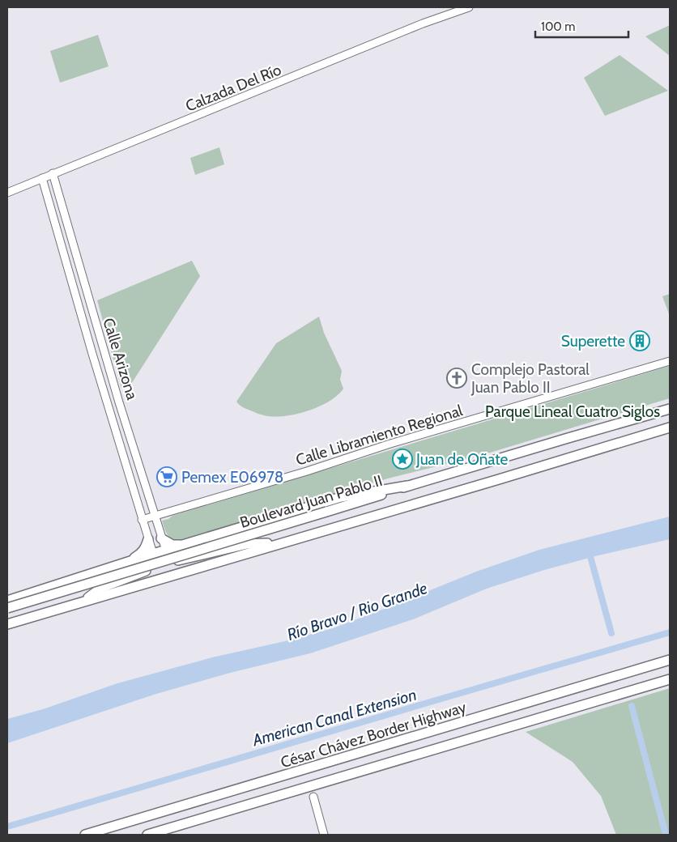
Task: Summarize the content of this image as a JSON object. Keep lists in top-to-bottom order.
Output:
{
  "streets": {
    "highway": ["Boulevard Juan Pablo II", "César Chávez Border Highway"],
    "street": ["Calzada Del Río", "Calle Arizona", "Calle Libramiento Regional"]
  },
  "crossings": [
    ["Calzada Del Río", "Calle Arizona"],
    ["Calle Arizona", "Calle Libramiento Regional"]
  ],
  "water": ["Río Bravo / Rio Grande", "American Canal Extension"],
  "parks": ["Parque Lineal Cuatro Siglos"],
  "places": {
    "building": ["Superette"],
    "church": ["Complejo Pastoral Juan Pablo II"],
    "place": ["Juan de Oñate"],
    "supermarket": ["Pemex E06978"]
  },
  "scale_bar": "100 m"
}
